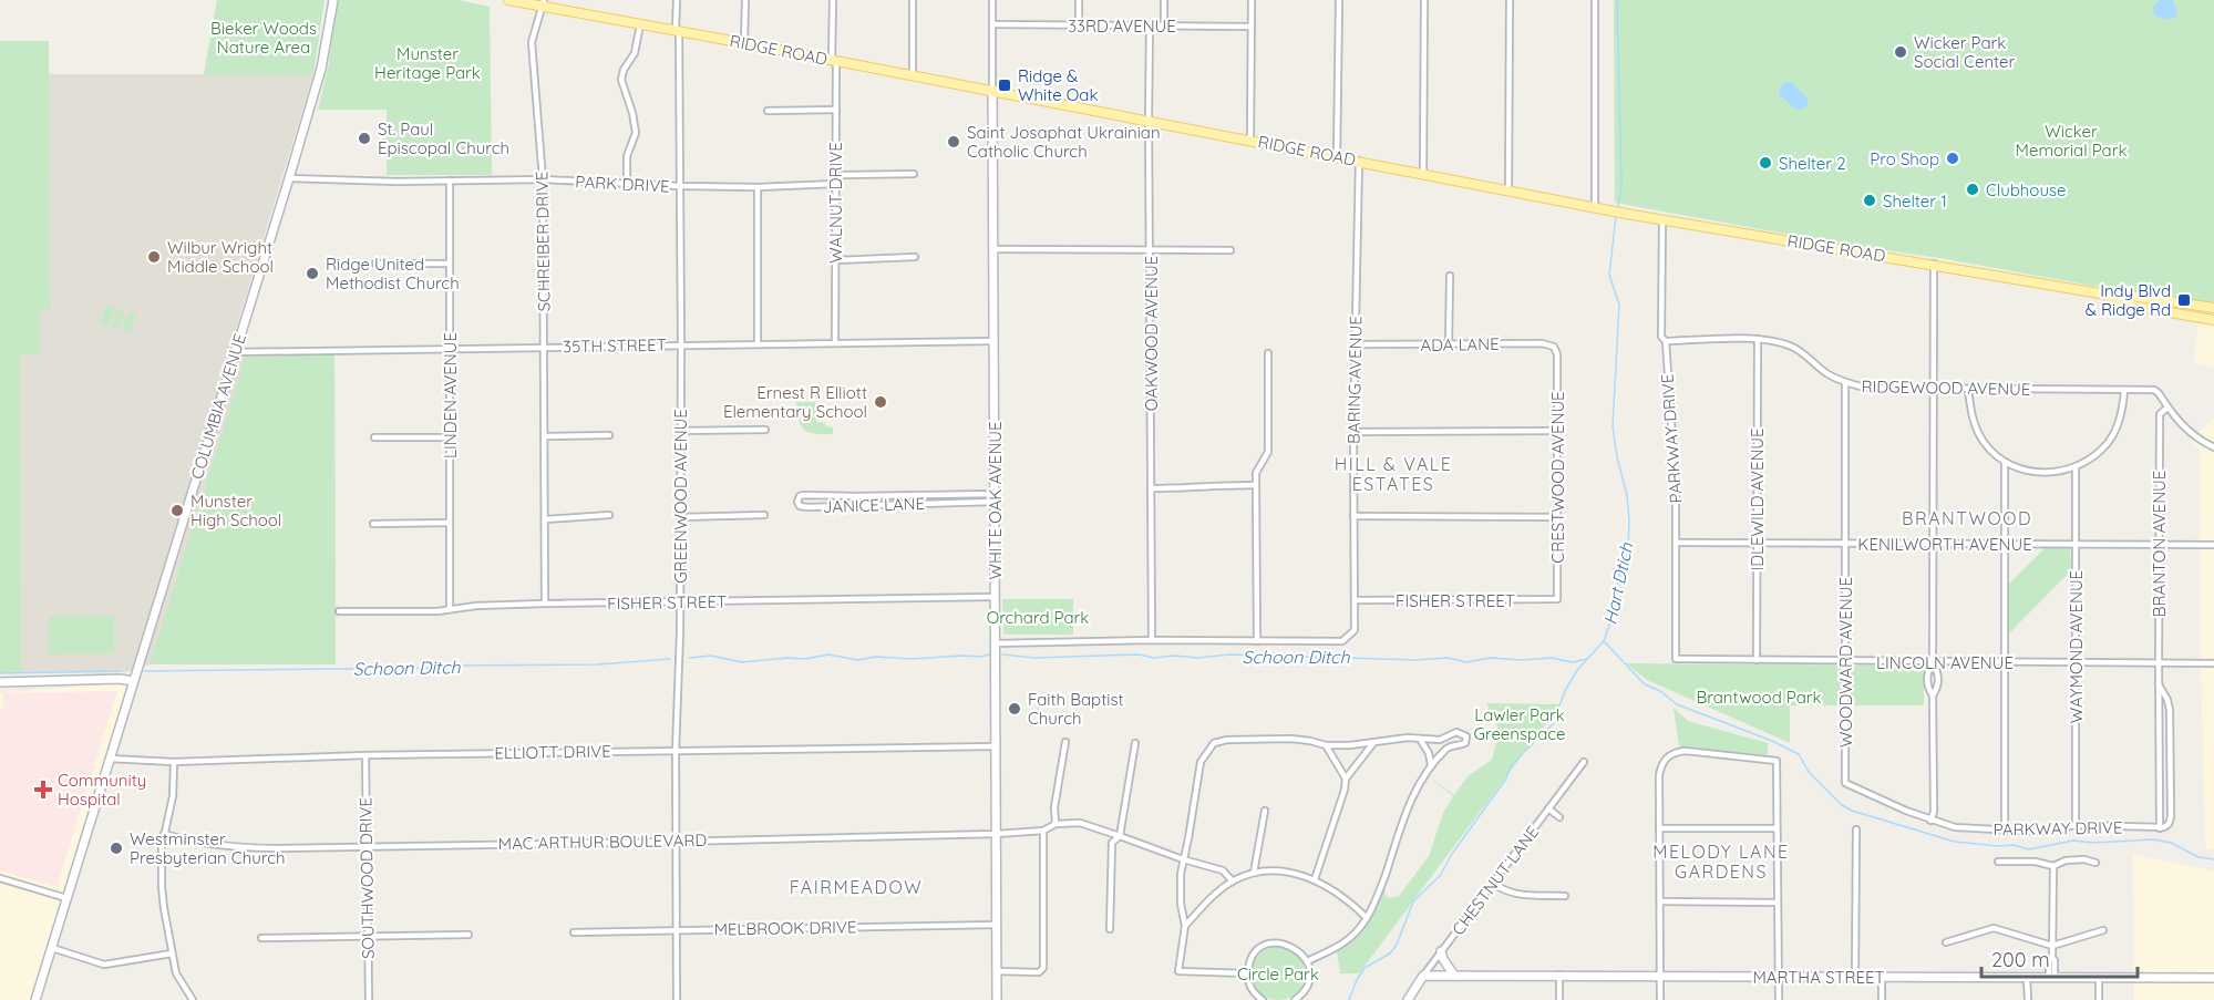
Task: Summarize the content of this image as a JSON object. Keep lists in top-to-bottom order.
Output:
{
  "streets": {
    "main road": ["RIDGE ROAD"],
    "street": [
      "33RD AVENUE",
      "PARK DRIVE",
      "WALNUT DRIVE",
      "SCHREIBER DRIVE",
      "OAKWOOD AVENUE",
      "ADA LANE",
      "35TH STREET",
      "BARING AVENUE",
      "RIDGEWOOD AVENUE",
      "LINDEN AVENUE",
      "COLUMBIA AVENUE",
      "PARKWAY DRIVE",
      "CRESTWOOD AVENUE",
      "GREENWOOD AVENUE",
      "IDLEWILD AVENUE",
      "WHITE OAK AVENUE",
      "JANICE LANE",
      "KENILWORTH AVENUE",
      "BRANTON AVENUE",
      "FISHER STREET",
      "WAYMOND AVENUE",
      "WOODWARD AVENUE",
      "LINCOLN AVENUE",
      "ELLIOTT DRIVE",
      "MAC ARTHUR BOULEVARD",
      "SOUTHWOOD DRIVE",
      "CHESTNUT LANE",
      "MELBROOK DRIVE",
      "MARTHA STREET"
    ]
  },
  "crossings": [
    ["33RD AVENUE", "OAKWOOD AVENUE"],
    ["33RD AVENUE", "WHITE OAK AVENUE"],
    ["RIDGE ROAD", "WALNUT DRIVE"],
    ["RIDGE ROAD", "SCHREIBER DRIVE"],
    ["RIDGE ROAD", "OAKWOOD AVENUE"],
    ["RIDGE ROAD", "BARING AVENUE"],
    ["RIDGE ROAD", "PARKWAY DRIVE"],
    ["RIDGE ROAD", "GREENWOOD AVENUE"],
    ["RIDGE ROAD", "WHITE OAK AVENUE"],
    ["PARK DRIVE", "WALNUT DRIVE"],
    ["PARK DRIVE", "SCHREIBER DRIVE"],
    ["PARK DRIVE", "LINDEN AVENUE"],
    ["PARK DRIVE", "COLUMBIA AVENUE"],
    ["PARK DRIVE", "GREENWOOD AVENUE"],
    ["WALNUT DRIVE", "35TH STREET"],
    ["SCHREIBER DRIVE", "35TH STREET"],
    ["SCHREIBER DRIVE", "FISHER STREET"],
    ["ADA LANE", "BARING AVENUE"],
    ["ADA LANE", "CRESTWOOD AVENUE"],
    ["35TH STREET", "LINDEN AVENUE"],
    ["35TH STREET", "COLUMBIA AVENUE"],
    ["35TH STREET", "GREENWOOD AVENUE"],
    ["35TH STREET", "WHITE OAK AVENUE"],
    ["BARING AVENUE", "FISHER STREET"],
    ["RIDGEWOOD AVENUE", "PARKWAY DRIVE"],
    ["RIDGEWOOD AVENUE", "IDLEWILD AVENUE"],
    ["RIDGEWOOD AVENUE", "BRANTON AVENUE"],
    ["RIDGEWOOD AVENUE", "WOODWARD AVENUE"],
    ["LINDEN AVENUE", "FISHER STREET"],
    ["COLUMBIA AVENUE", "ELLIOTT DRIVE"],
    ["PARKWAY DRIVE", "KENILWORTH AVENUE"],
    ["PARKWAY DRIVE", "BRANTON AVENUE"],
    ["PARKWAY DRIVE", "WAYMOND AVENUE"],
    ["PARKWAY DRIVE", "WOODWARD AVENUE"],
    ["PARKWAY DRIVE", "LINCOLN AVENUE"],
    ["CRESTWOOD AVENUE", "FISHER STREET"],
    ["GREENWOOD AVENUE", "FISHER STREET"],
    ["GREENWOOD AVENUE", "ELLIOTT DRIVE"],
    ["GREENWOOD AVENUE", "MAC ARTHUR BOULEVARD"],
    ["GREENWOOD AVENUE", "MELBROOK DRIVE"],
    ["IDLEWILD AVENUE", "KENILWORTH AVENUE"],
    ["IDLEWILD AVENUE", "LINCOLN AVENUE"],
    ["WHITE OAK AVENUE", "JANICE LANE"],
    ["WHITE OAK AVENUE", "FISHER STREET"],
    ["WHITE OAK AVENUE", "ELLIOTT DRIVE"],
    ["WHITE OAK AVENUE", "MAC ARTHUR BOULEVARD"],
    ["WHITE OAK AVENUE", "MELBROOK DRIVE"],
    ["KENILWORTH AVENUE", "BRANTON AVENUE"],
    ["KENILWORTH AVENUE", "WAYMOND AVENUE"],
    ["KENILWORTH AVENUE", "WOODWARD AVENUE"],
    ["BRANTON AVENUE", "LINCOLN AVENUE"],
    ["WAYMOND AVENUE", "LINCOLN AVENUE"],
    ["WOODWARD AVENUE", "LINCOLN AVENUE"],
    ["ELLIOTT DRIVE", "SOUTHWOOD DRIVE"],
    ["MAC ARTHUR BOULEVARD", "SOUTHWOOD DRIVE"],
    ["CHESTNUT LANE", "MARTHA STREET"]
  ],
  "districts": [
    "HILL & VALE ESTATES",
    "BRANTWOOD",
    "MELODY LANE GARDENS",
    "FAIRMEADOW"
  ],
  "water": ["Hart Dtich", "Schoon Ditch"],
  "parks": [
    "Bieker Woods Nature Area",
    "Munster Heritage Park",
    "Wicker Memorial Park",
    "Orchard Park",
    "Brantwood Park",
    "Lawler Park Greenspace",
    "Circle Park"
  ],
  "places": {
    "other": [
      "Wicker Park Social Center",
      "St. Paul Episcopal Church",
      "Saint Josaphat Ukrainian Catholic Church",
      "Pro Shop",
      "Shelter 2",
      "Clubhouse",
      "Shelter 1",
      "Wilbur Wright Middle School",
      "Ridge United Methodist Church",
      "Ernest R Elliott Elementary School",
      "Munster High School",
      "Faith Baptist Church",
      "Westminster Presbyterian Church"
    ],
    "transit": ["Ridge & White Oak", "Indy Blvd & Ridge Rd"],
    "health": ["Community Hospital"]
  },
  "scale_bar": "200 m"
}
